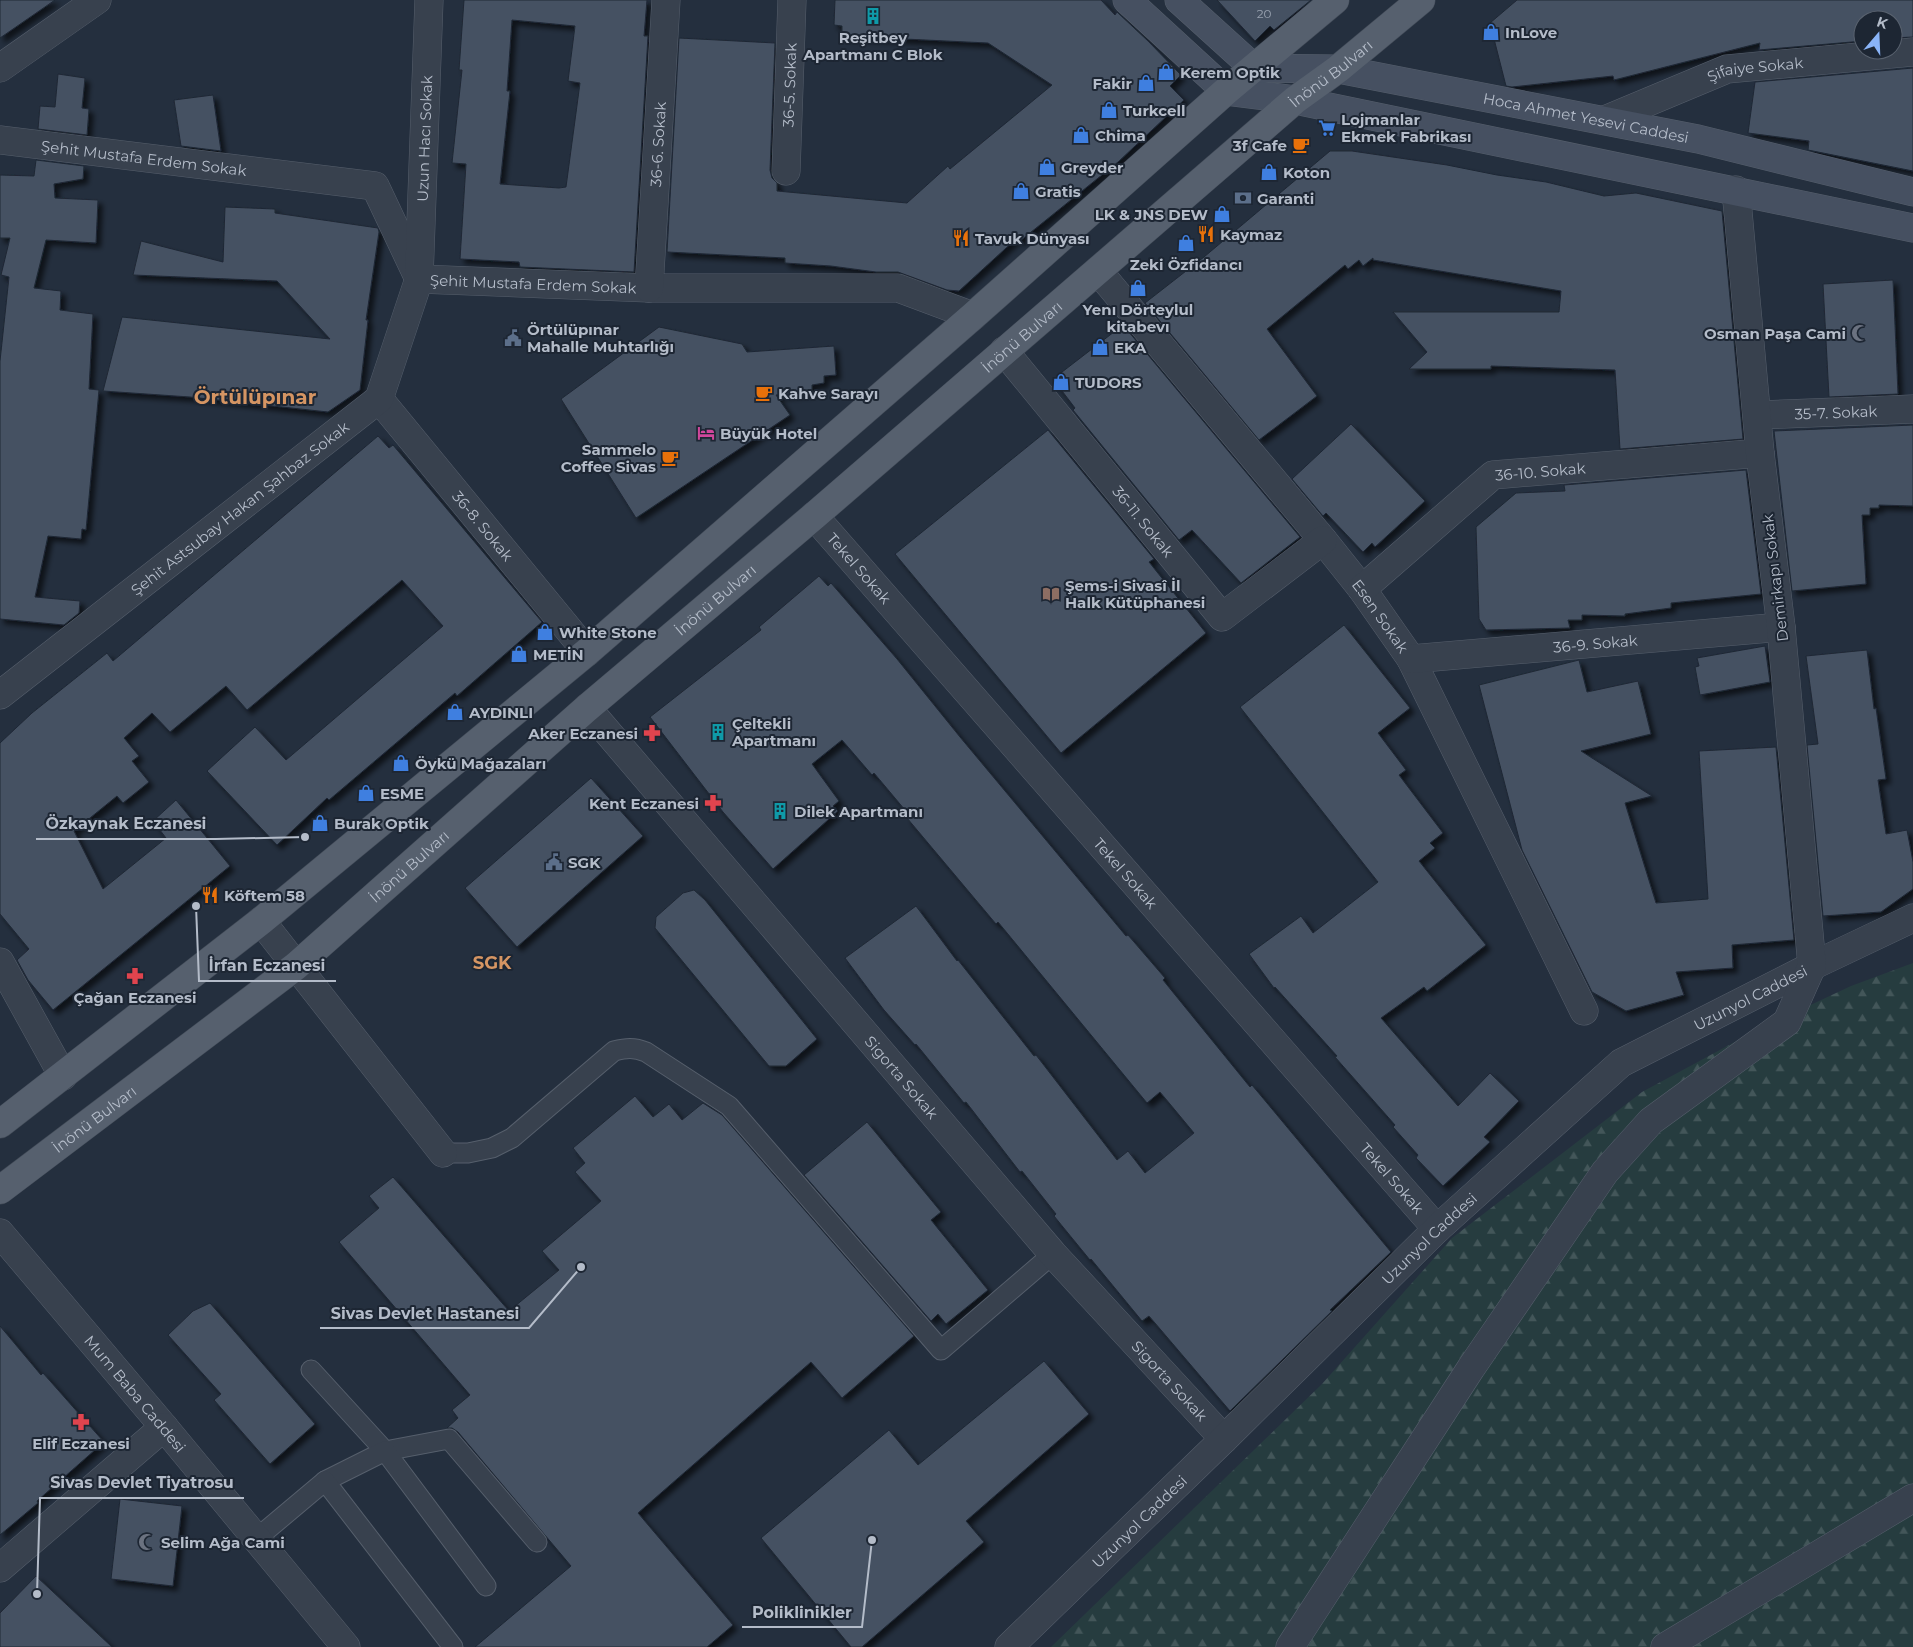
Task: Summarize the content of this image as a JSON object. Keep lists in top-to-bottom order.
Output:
{
  "streets": {
    "main road": ["İnönü Bulvarı"],
    "street": [
      "Şifaiye Sokak",
      "36-5. Sokak",
      "Hoca Ahmet Yesevi Caddesi",
      "Uzun Hacı Sokak",
      "36-6. Sokak",
      "Şehit Mustafa Erdem Sokak",
      "35-7. Sokak",
      "36-10. Sokak",
      "Şehit Astsubay Hakan Şahbaz Sokak",
      "36-11. Sokak",
      "36-8. Sokak",
      "Tekel Sokak",
      "Demirkapı Sokak",
      "Esen Sokak",
      "36-9. Sokak",
      "Uzunyol Caddesi",
      "Sigorta Sokak",
      "Mum Baba Caddesi"
    ]
  },
  "crossings": [
    ["Şifaiye Sokak", "Hoca Ahmet Yesevi Caddesi"],
    ["İnönü Bulvarı", "Hoca Ahmet Yesevi Caddesi"],
    ["İnönü Bulvarı", "36-11. Sokak"],
    ["İnönü Bulvarı", "Tekel Sokak"],
    ["İnönü Bulvarı", "Esen Sokak"],
    ["İnönü Bulvarı", "Sigorta Sokak"],
    ["Uzun Hacı Sokak", "Şehit Mustafa Erdem Sokak"],
    ["36-6. Sokak", "Şehit Mustafa Erdem Sokak"],
    ["35-7. Sokak", "Demirkapı Sokak"],
    ["36-10. Sokak", "Demirkapı Sokak"],
    ["36-10. Sokak", "Esen Sokak"],
    ["Şehit Astsubay Hakan Şahbaz Sokak", "36-8. Sokak"],
    ["36-11. Sokak", "Esen Sokak"],
    ["Tekel Sokak", "Uzunyol Caddesi"],
    ["Demirkapı Sokak", "36-9. Sokak"],
    ["Demirkapı Sokak", "Uzunyol Caddesi"],
    ["Esen Sokak", "36-9. Sokak"],
    ["Uzunyol Caddesi", "Sigorta Sokak"]
  ],
  "districts": ["Örtülüpınar", "SGK"],
  "places": {
    "building": ["Reşitbey Apartmanı C Blok", "Çeltekli Apartmanı", "Dilek Apartmanı"],
    "shop": [
      "InLove",
      "Kerem Optik",
      "Fakir",
      "Turkcell",
      "Chima",
      "Greyder",
      "Koton",
      "Gratis",
      "LK & JNS DEW",
      "Zeki Özfidancı",
      "Yenı Dörteylul kitabevı",
      "EKA",
      "TUDORS",
      "White Stone",
      "METİN",
      "AYDINLI",
      "Öykü Mağazaları",
      "ESME",
      "Burak Optik"
    ],
    "supermarket": ["Lojmanlar Ekmek Fabrikası"],
    "cafe": ["3f Cafe", "Kahve Sarayı", "Sammelo Coffee Sivas"],
    "bank": ["Garanti"],
    "restaurant": ["Kaymaz", "Tavuk Dünyası", "Köftem 58"],
    "mosque": ["Osman Paşa Cami", "Selim Ağa Cami"],
    "public building": ["Örtülüpınar Mahalle Muhtarlığı", "SGK"],
    "hotel": ["Büyük Hotel"],
    "library": ["Şems-i Sivasî İl Halk Kütüphanesi"],
    "pharmacy": [
      "Aker Eczanesi",
      "Kent Eczanesi",
      "Çağan Eczanesi",
      "Elif Eczanesi"
    ],
    "other": [
      "Özkaynak Eczanesi",
      "İrfan Eczanesi",
      "Sivas Devlet Hastanesi",
      "Poliklinikler",
      "Sivas Devlet Tiyatrosu"
    ]
  },
  "house_numbers": ["20"],
  "north": "top"
}
